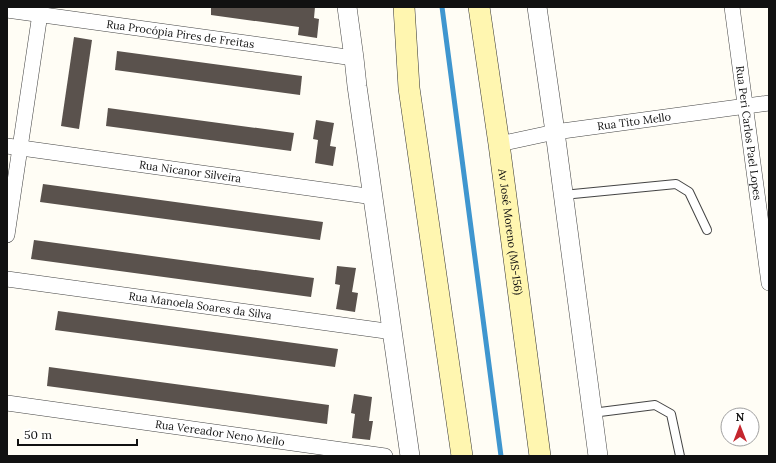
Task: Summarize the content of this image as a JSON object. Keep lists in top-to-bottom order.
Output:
{
  "streets": {
    "main road": ["Av José Moreno (MS-156)"],
    "street": [
      "Rua Procópia Pires de Freitas",
      "Rua Tito Mello",
      "Rua Peri Carlos Pael Lopes",
      "Rua Nicanor Silveira",
      "Rua Manoela Soares da Silva",
      "Rua Vereador Neno Mello"
    ]
  },
  "crossings": [
    ["Rua Tito Mello", "Rua Peri Carlos Pael Lopes"],
    ["Rua Tito Mello", "Av José Moreno (MS-156)"]
  ],
  "scale_bar": "50 m",
  "north": "top"
}
